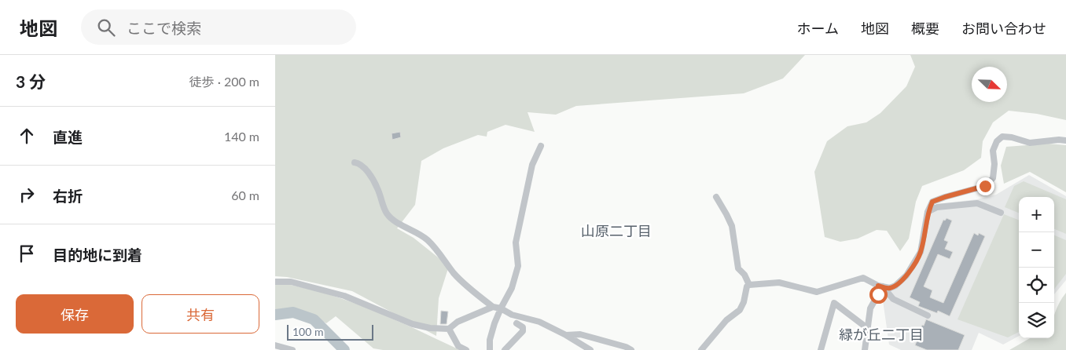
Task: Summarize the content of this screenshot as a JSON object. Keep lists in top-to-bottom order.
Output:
{
  "districts": ["山原二丁目", "緑が丘二丁目"],
  "scale_bar": "100 m",
  "north": "bottom right",
  "page": {
    "header": "地図",
    "search": "ここで検索",
    "nav": [
      "ホーム",
      "地図",
      "概要",
      "お問い合わせ"
    ],
    "heading": ["3 分", "徒歩 · 200 m"],
    "list": [
      ["直進", "140 m"],
      ["右折", "60 m"],
      "目的地に到着"
    ],
    "map_buttons": ["+", "−"],
    "buttons": ["保存", "共有"],
    "scale": "100 m"
  }
}
